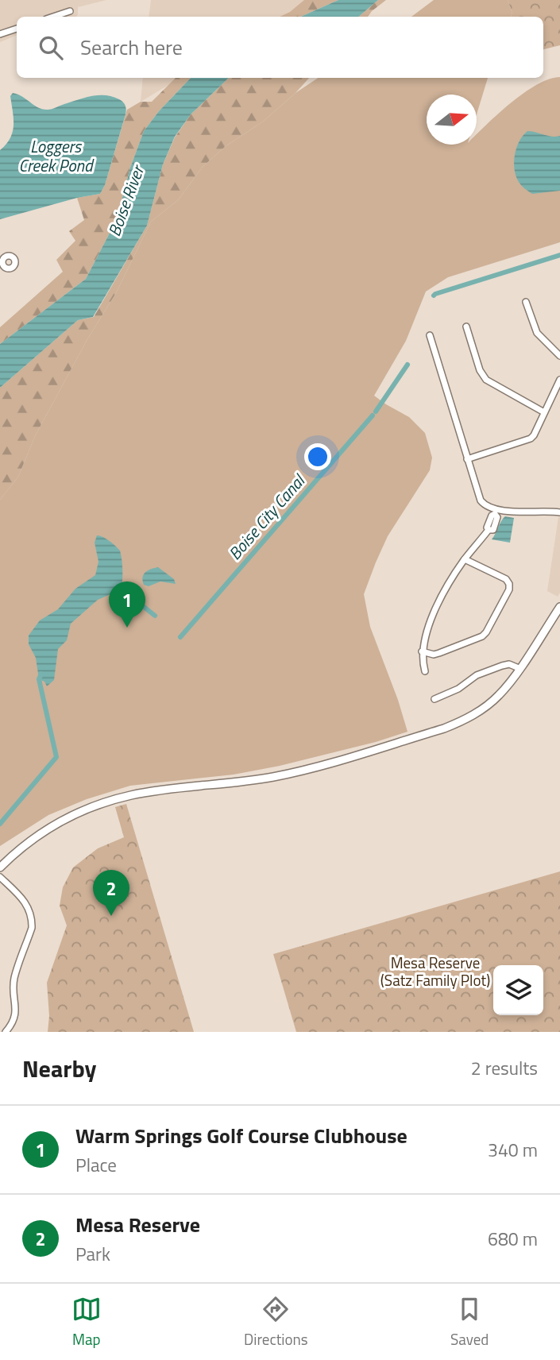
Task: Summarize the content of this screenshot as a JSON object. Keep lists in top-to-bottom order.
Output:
{
  "water": ["Loggers Creek Pond", "Boise River", "Boise City Canal"],
  "parks": ["Mesa Reserve (Satz Family Plot)"],
  "north": "right",
  "page": {
    "search": "Search here",
    "pins": ["1", "2"],
    "heading": ["Nearby", "2 results"],
    "list": [
      {
        "mark": "1",
        "name": "Warm Springs Golf Course Clubhouse",
        "note": "Place",
        "value": "340 m"
      },
      {
        "mark": "2",
        "name": "Mesa Reserve",
        "note": "Park",
        "value": "680 m"
      }
    ],
    "nav": ["Map", "Directions", "Saved"]
  }
}
